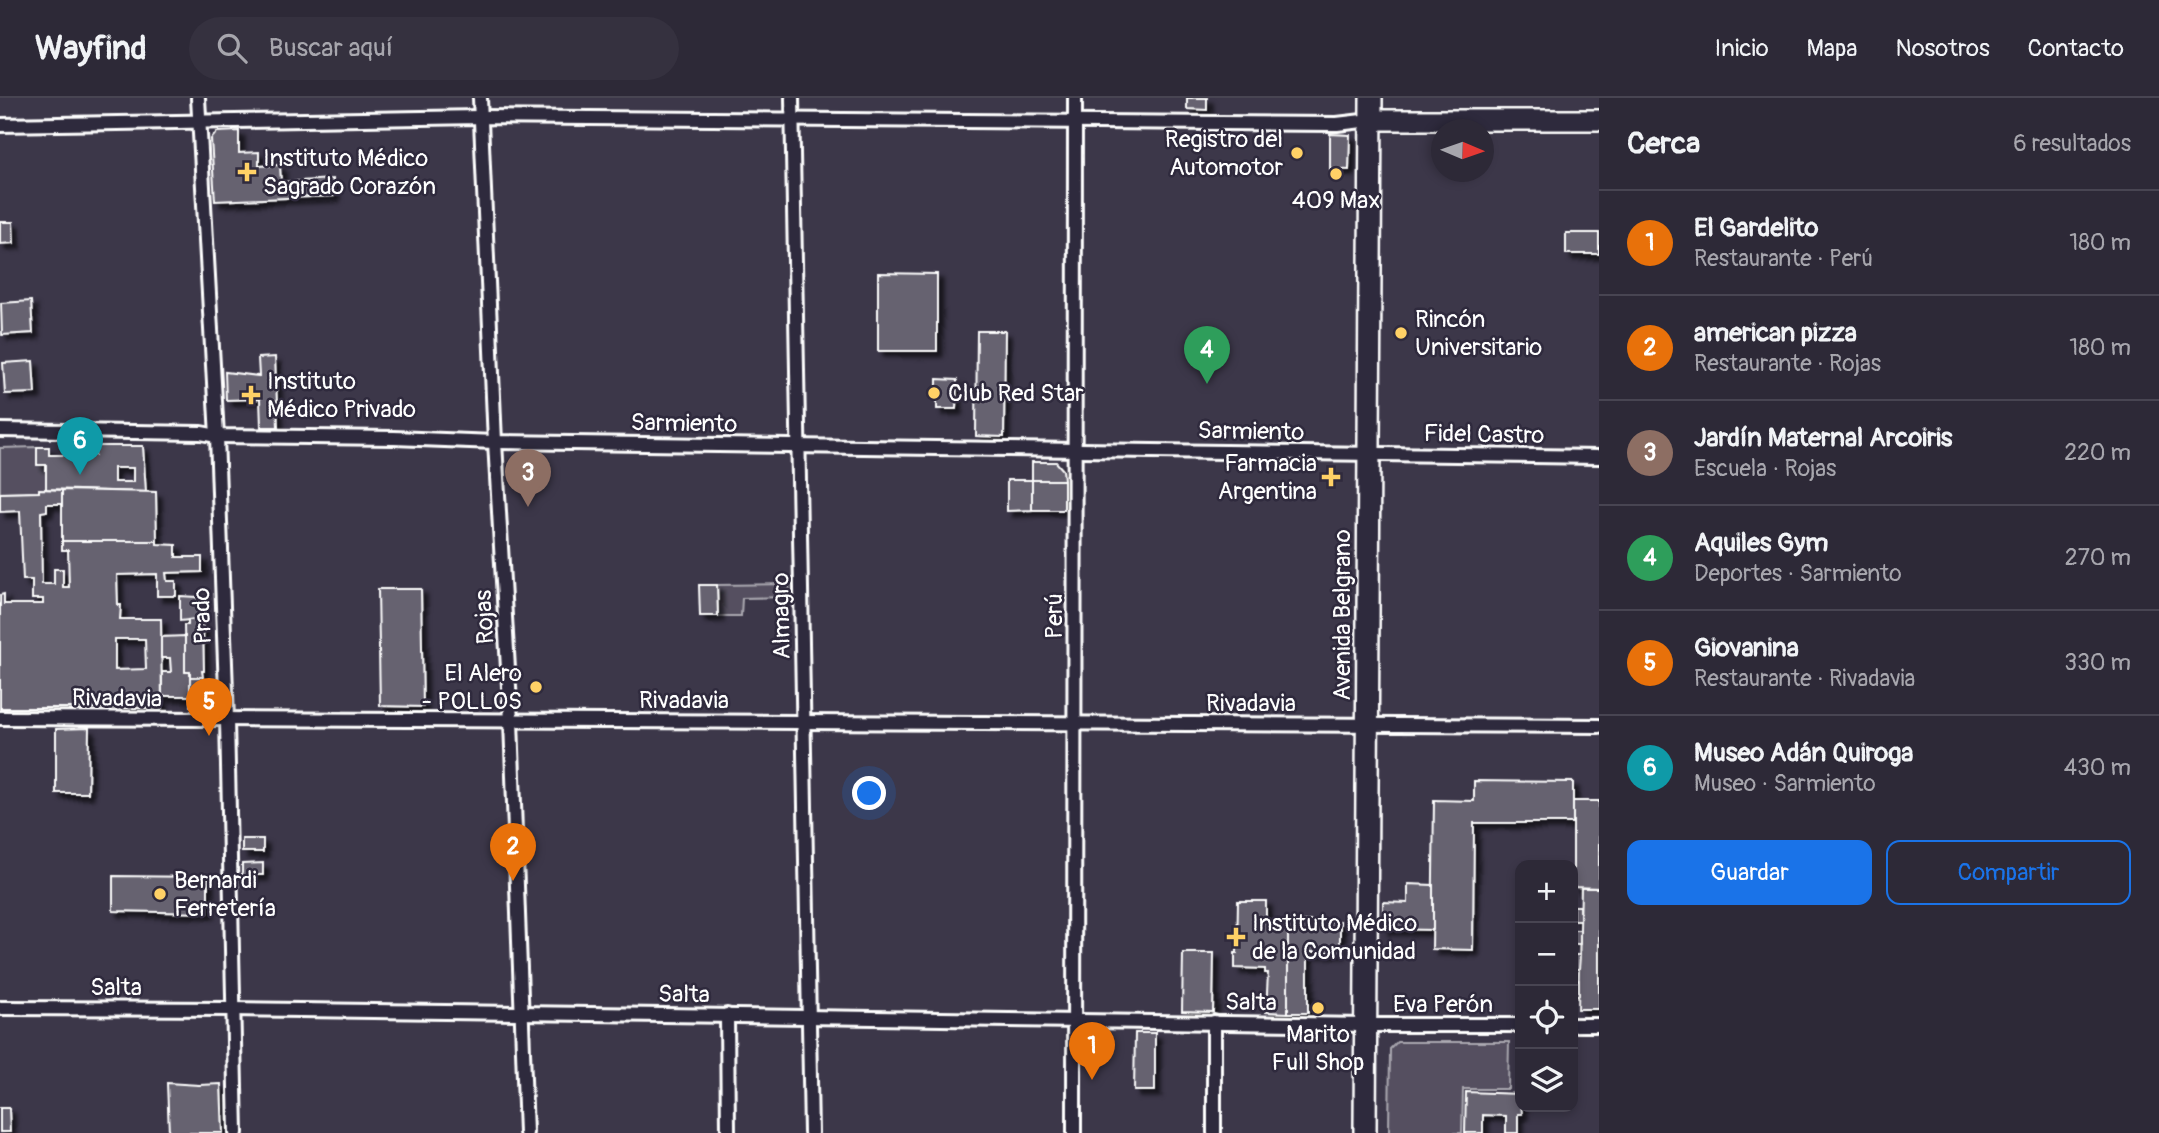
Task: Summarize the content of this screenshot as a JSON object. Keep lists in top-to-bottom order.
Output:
{
  "streets": {
    "main road": ["Avenida Belgrano"],
    "street": [
      "Sarmiento",
      "Fidel Castro",
      "Prado",
      "Almagro",
      "Perú",
      "Rojas",
      "Rivadavia",
      "Salta",
      "Eva Perón"
    ]
  },
  "crossings": [
    ["Sarmiento", "Fidel Castro"],
    ["Sarmiento", "Avenida Belgrano"],
    ["Sarmiento", "Prado"],
    ["Sarmiento", "Almagro"],
    ["Sarmiento", "Perú"],
    ["Sarmiento", "Rojas"],
    ["Fidel Castro", "Avenida Belgrano"],
    ["Avenida Belgrano", "Rivadavia"],
    ["Avenida Belgrano", "Salta"],
    ["Avenida Belgrano", "Eva Perón"],
    ["Prado", "Rivadavia"],
    ["Prado", "Salta"],
    ["Almagro", "Rivadavia"],
    ["Almagro", "Salta"],
    ["Perú", "Rivadavia"],
    ["Perú", "Salta"],
    ["Rojas", "Rivadavia"],
    ["Rojas", "Salta"],
    ["Salta", "Eva Perón"]
  ],
  "places": {
    "other": [
      "Registro del Automotor",
      "409 Max",
      "Rincón Universitario",
      "Club Red Star",
      "El Alero - POLLOS",
      "Bernardi Ferretería",
      "Marito Full Shop"
    ],
    "health": [
      "Instituto Médico Sagrado Corazón",
      "Instituto Médico Privado",
      "Farmacia Argentina",
      "Instituto Médico de la Comunidad"
    ]
  },
  "north": "right",
  "page": {
    "header": "Wayfind",
    "search": "Buscar aquí",
    "nav": [
      "Inicio",
      "Mapa",
      "Nosotros",
      "Contacto"
    ],
    "heading": ["Cerca", "6 resultados"],
    "list": [
      {
        "mark": "1",
        "name": "El Gardelito",
        "note": "Restaurante · Perú",
        "value": "180 m"
      },
      {
        "mark": "2",
        "name": "american pizza",
        "note": "Restaurante · Rojas",
        "value": "180 m"
      },
      {
        "mark": "3",
        "name": "Jardín Maternal Arcoiris",
        "note": "Escuela · Rojas",
        "value": "220 m"
      },
      {
        "mark": "4",
        "name": "Aquiles Gym",
        "note": "Deportes · Sarmiento",
        "value": "270 m"
      },
      {
        "mark": "5",
        "name": "Giovanina",
        "note": "Restaurante · Rivadavia",
        "value": "330 m"
      },
      {
        "mark": "6",
        "name": "Museo Adán Quiroga",
        "note": "Museo · Sarmiento",
        "value": "430 m"
      }
    ],
    "pins": [
      "4",
      "6",
      "3",
      "5",
      "2",
      "1"
    ],
    "buttons": ["Guardar", "Compartir"],
    "map_buttons": ["+", "−"]
  }
}
